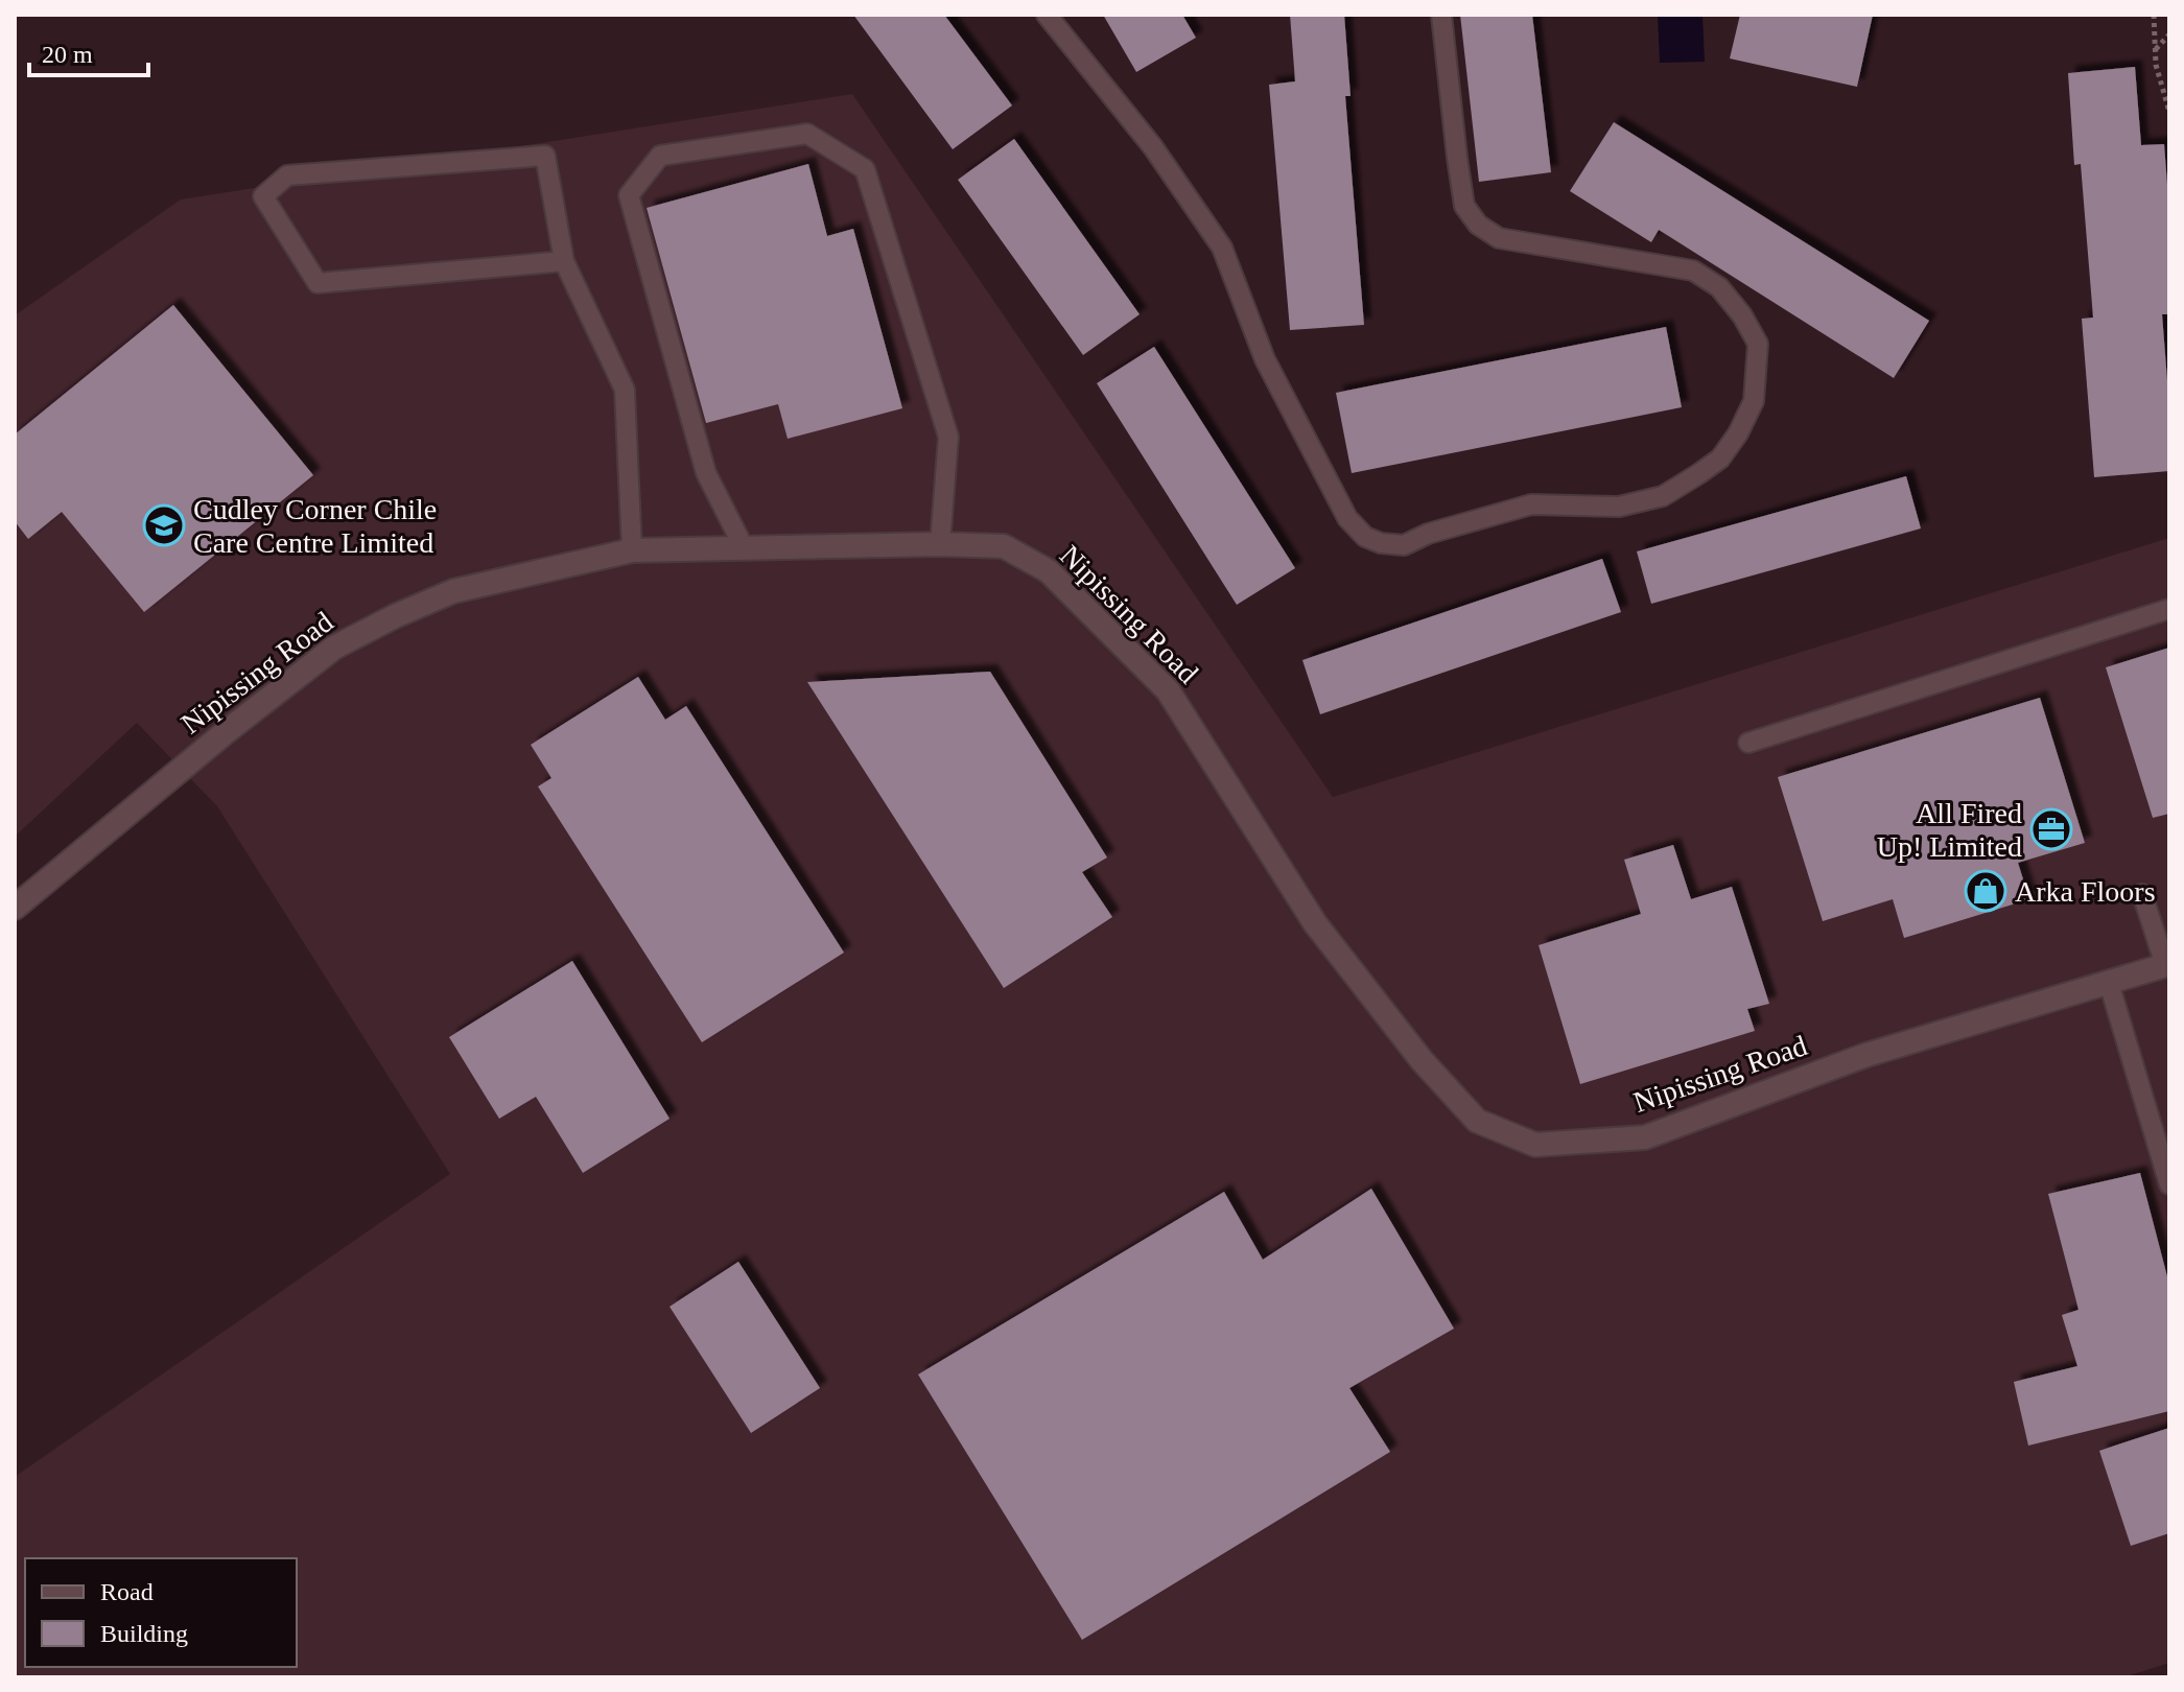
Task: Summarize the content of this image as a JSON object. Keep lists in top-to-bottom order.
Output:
{
  "streets": {
    "street": ["Nipissing Road"]
  },
  "places": {
    "school or university": ["Cudley Corner Chile Care Centre Limited"],
    "office": ["All Fired Up! Limited"],
    "shop": ["Arka Floors"]
  },
  "legend": ["Road", "Building"],
  "scale_bar": "20 m"
}
